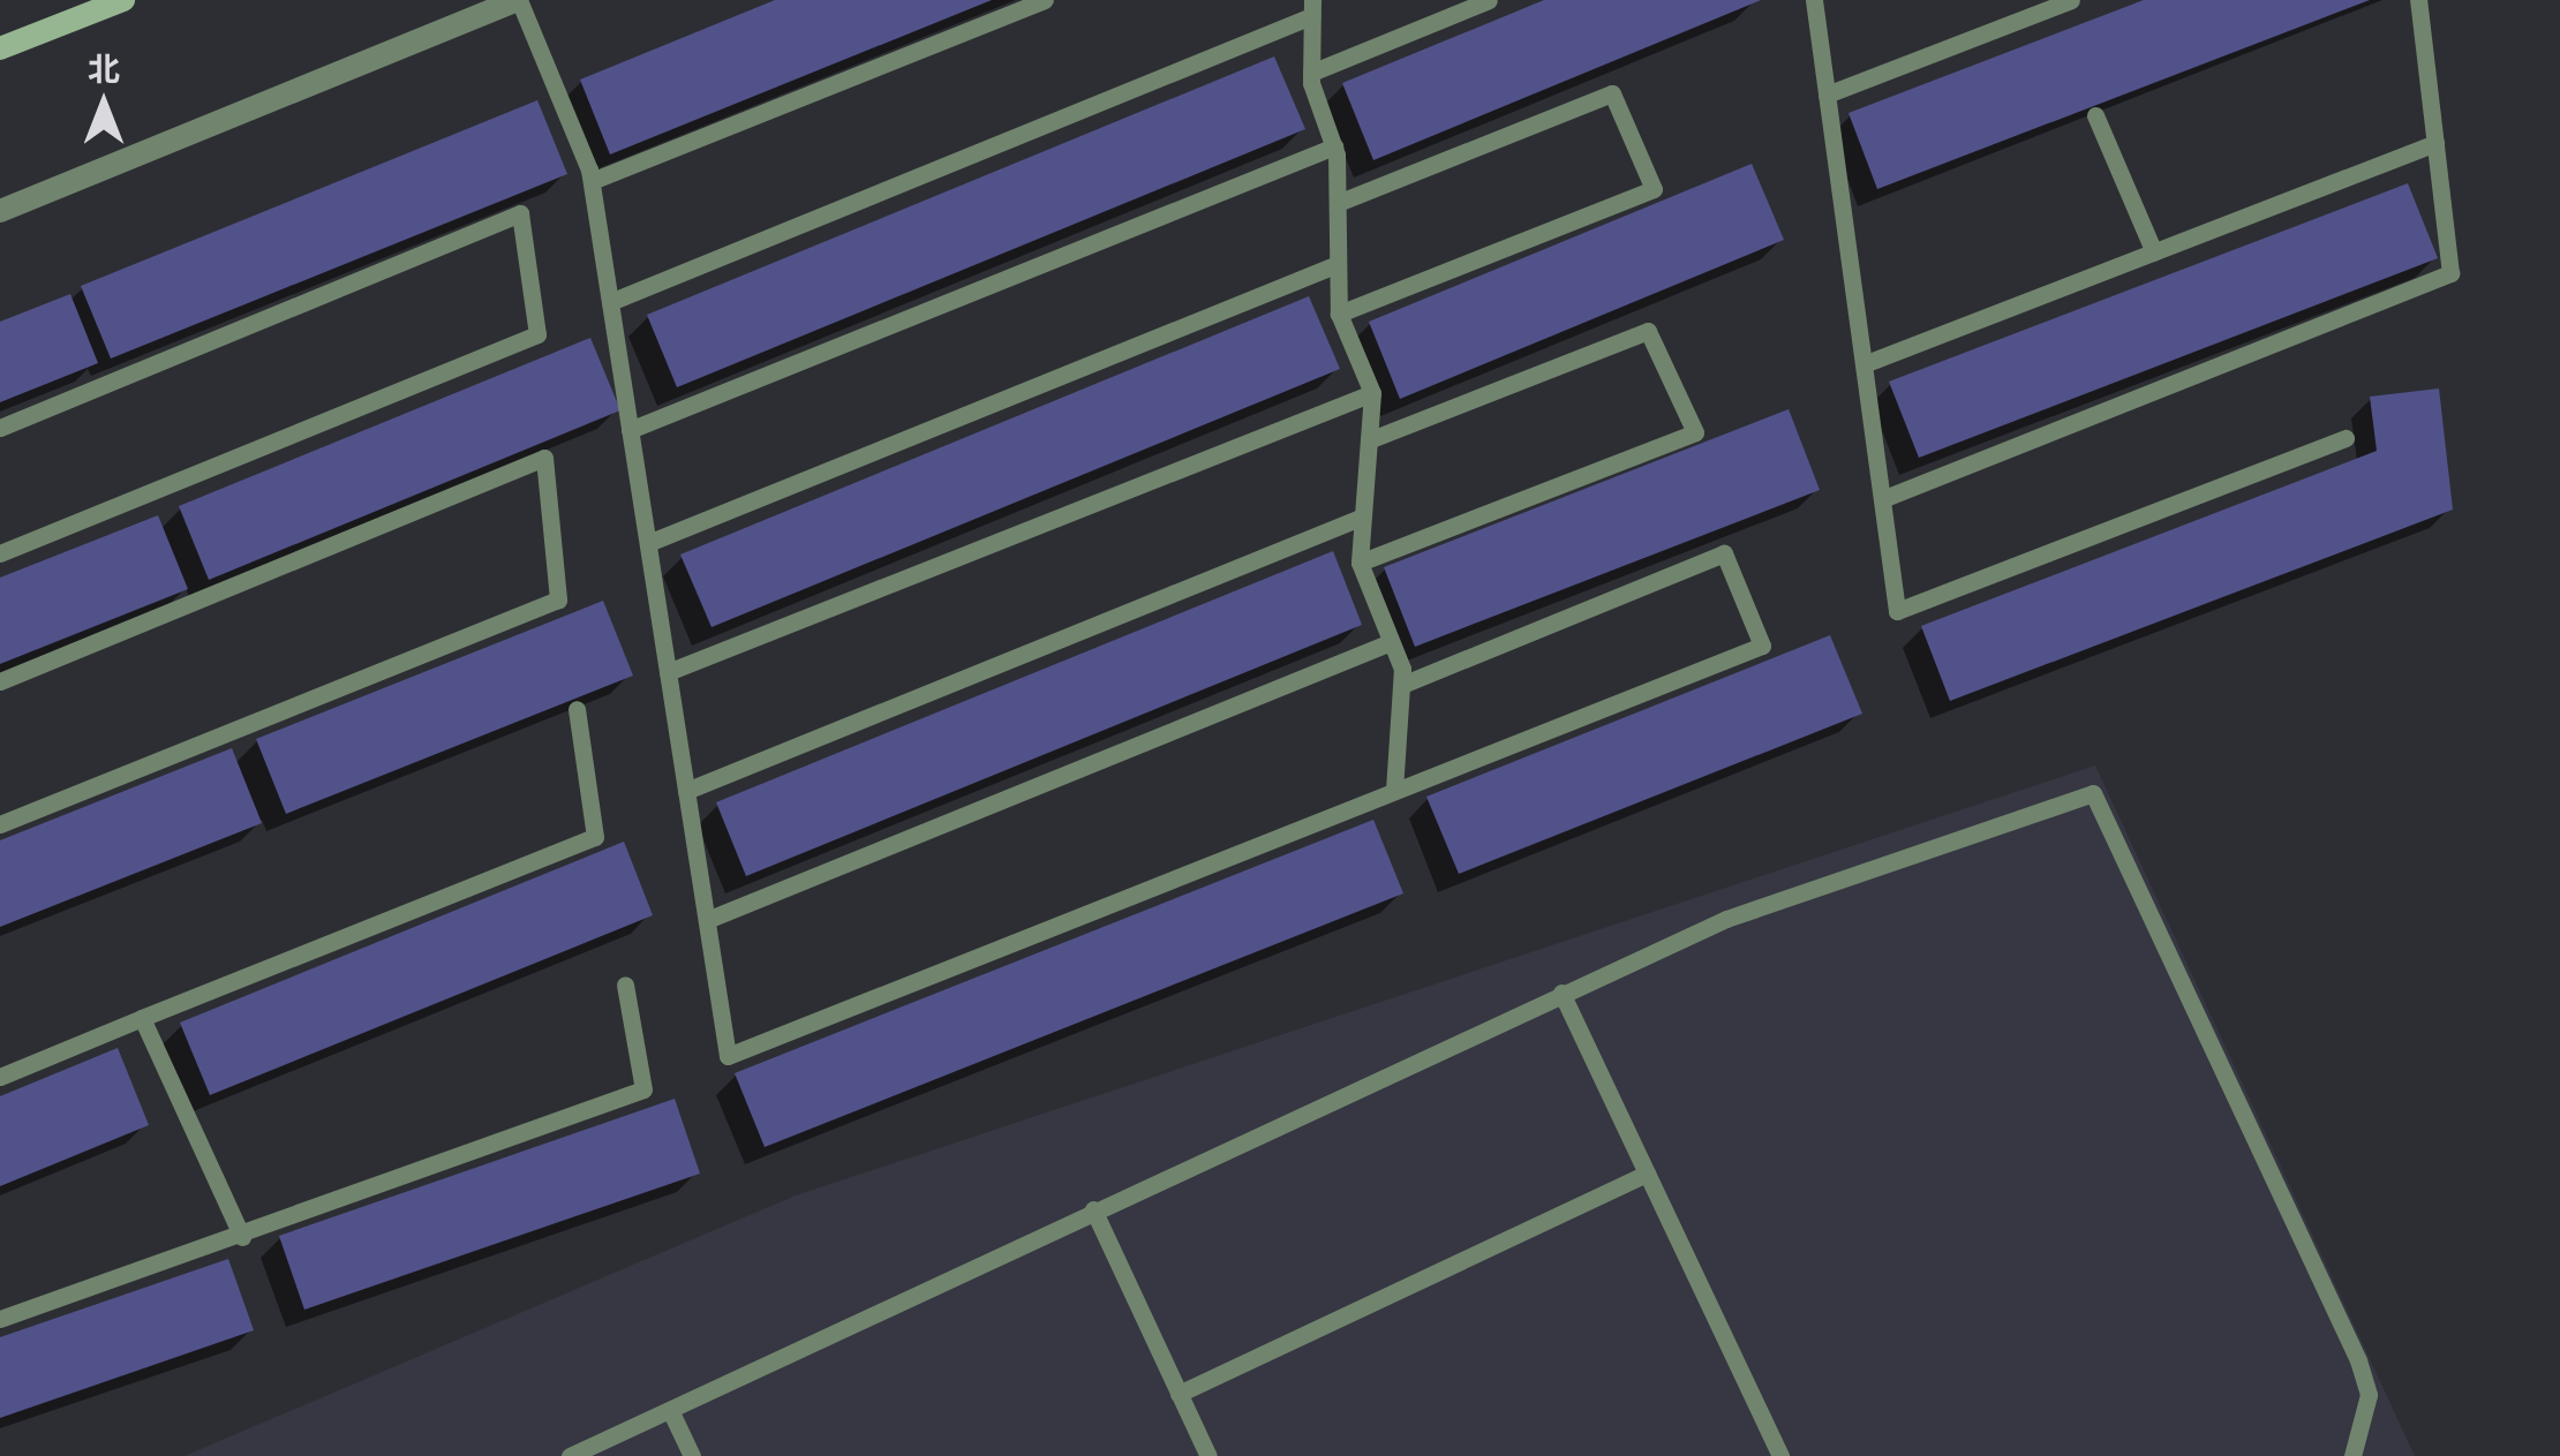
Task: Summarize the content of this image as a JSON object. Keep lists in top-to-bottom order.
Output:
{
  "north": "top"
}
